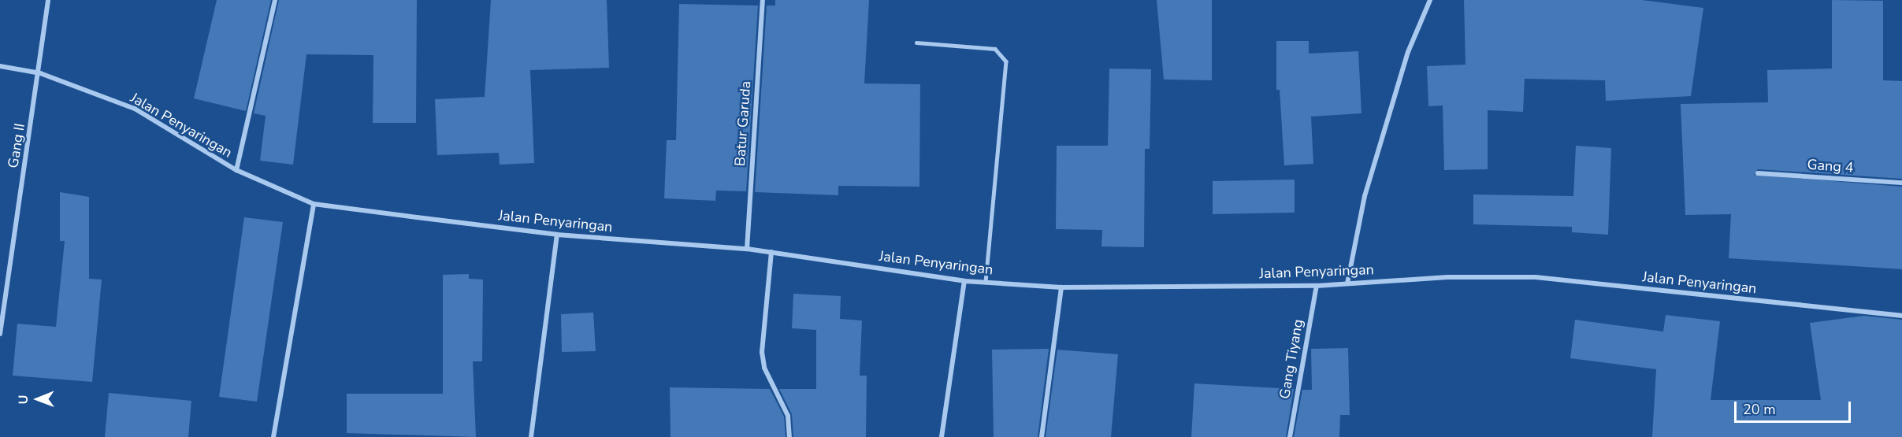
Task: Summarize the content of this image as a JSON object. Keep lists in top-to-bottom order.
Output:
{
  "streets": {
    "street": [
      "Batur Garuda",
      "Jalan Penyaringan",
      "Gang II",
      "Gang 4",
      "Gang Tiyang"
    ]
  },
  "crossings": [
    ["Batur Garuda", "Jalan Penyaringan"],
    ["Jalan Penyaringan", "Gang II"],
    ["Jalan Penyaringan", "Gang Tiyang"]
  ],
  "scale_bar": "20 m",
  "north": "left"
}
